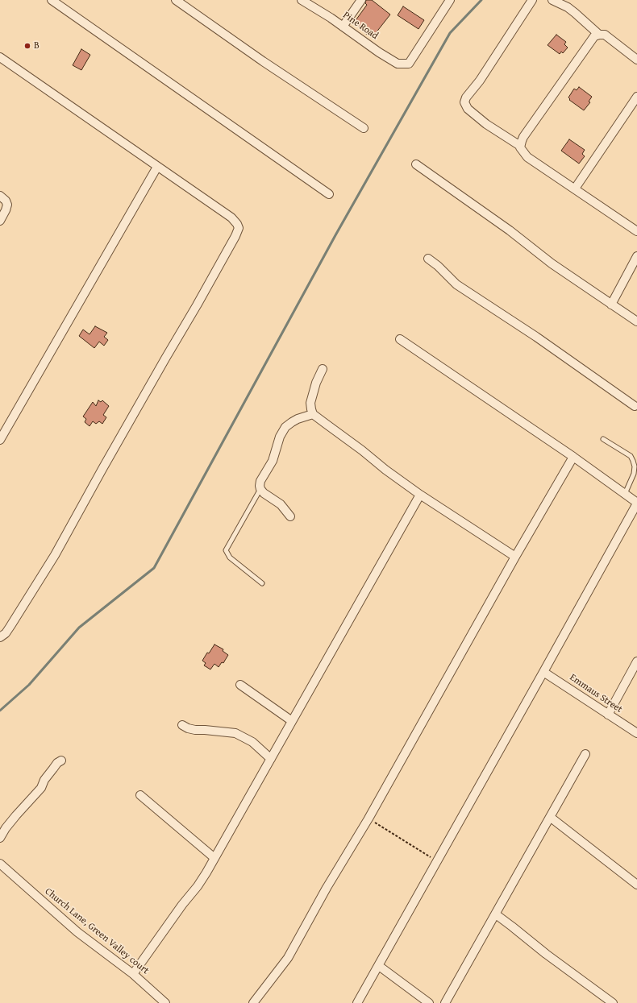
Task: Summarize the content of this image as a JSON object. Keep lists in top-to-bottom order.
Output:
{
  "streets": {
    "street": ["Pine Road", "Emmaus Street", "Church Lane, Green Valley court"]
  },
  "places": ["B"]
}
